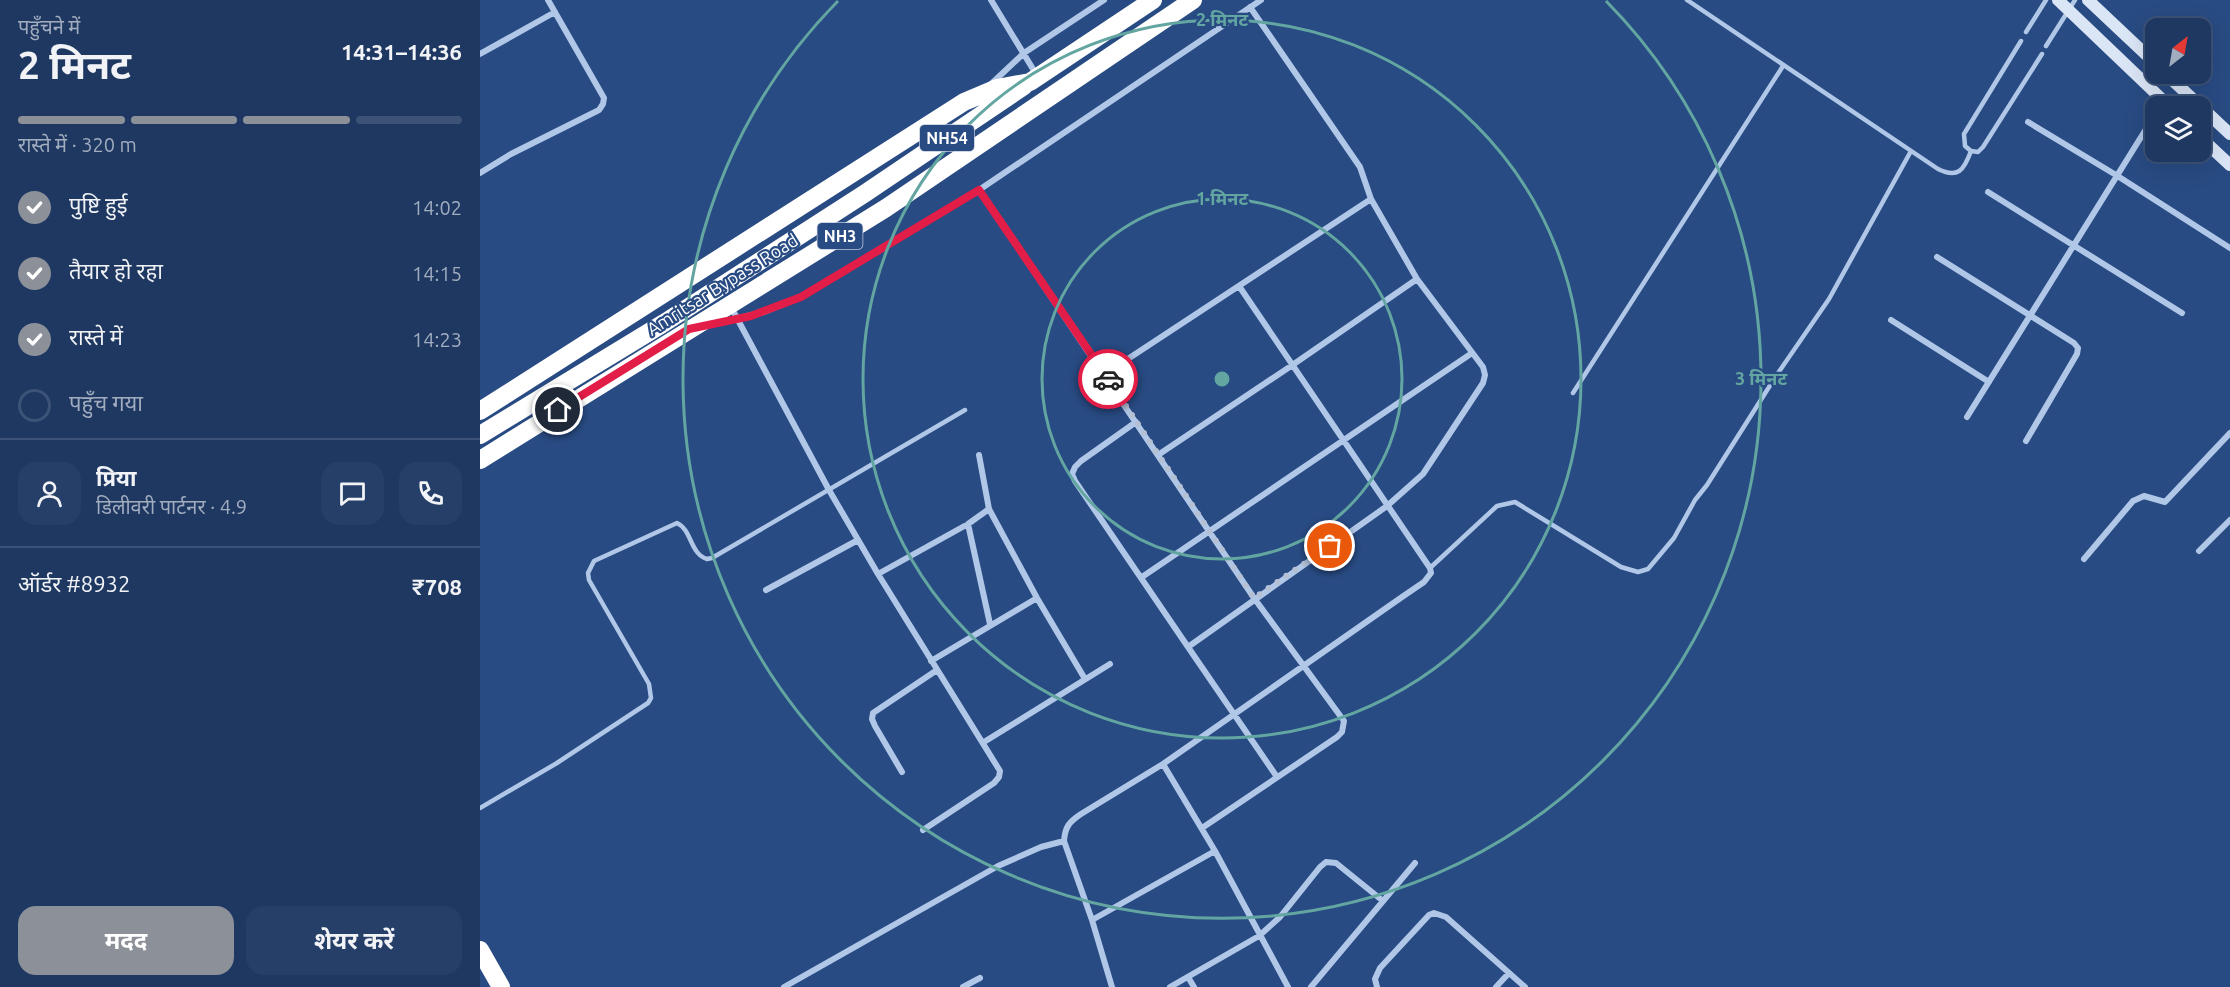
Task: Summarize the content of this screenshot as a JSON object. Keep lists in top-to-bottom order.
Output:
{
  "streets": {
    "highway": ["NH54", "NH3", "Amritsar Bypass Road"]
  },
  "crossings": [
    ["NH54", "Amritsar Bypass Road"]
  ],
  "north": "top right",
  "page": {
    "heading": ["2 मिनट", "पहुँचने में", "14:31–14:36"],
    "panel": [
      "प्रिया",
      "डिलीवरी पार्टनर · 4.9",
      "ऑर्डर #8932",
      "₹708"
    ],
    "bar": "रास्ते में · 320 m",
    "list": [
      ["पुष्टि हुई", "14:02"],
      ["तैयार हो रहा", "14:15"],
      ["रास्ते में", "14:23"],
      "पहुँच गया"
    ],
    "buttons": ["मदद", "शेयर करें"]
  },
  "rings": ["2 मिनट", "1 मिनट", "3 मिनट"]
}
